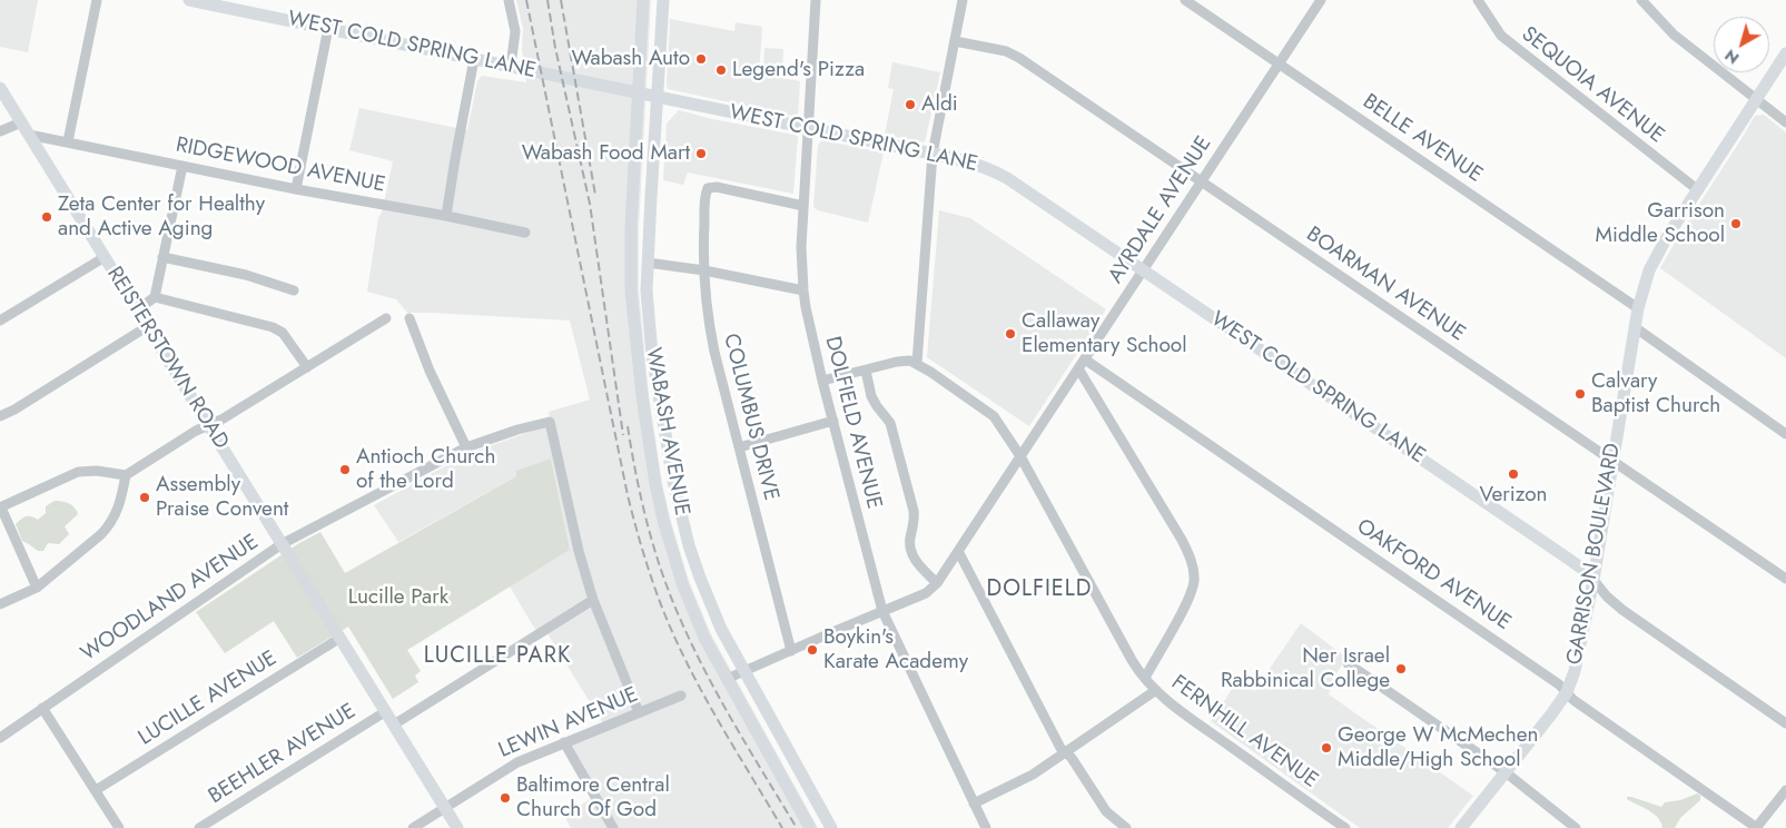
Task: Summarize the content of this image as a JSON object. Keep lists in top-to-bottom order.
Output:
{
  "streets": {
    "main road": [
      "WEST COLD SPRING LANE",
      "REISTERSTOWN ROAD",
      "WABASH AVENUE",
      "GARRISON BOULEVARD"
    ],
    "street": [
      "SEQUOIA AVENUE",
      "BELLE AVENUE",
      "RIDGEWOOD AVENUE",
      "AYRDALE AVENUE",
      "BOARMAN AVENUE",
      "COLUMBUS DRIVE",
      "DOLFIELD AVENUE",
      "OAKFORD AVENUE",
      "WOODLAND AVENUE",
      "LUCILLE AVENUE",
      "LEWIN AVENUE",
      "FERNHILL AVENUE",
      "BEEHLER AVENUE"
    ]
  },
  "crossings": [
    ["WEST COLD SPRING LANE", "AYRDALE AVENUE"],
    ["WEST COLD SPRING LANE", "DOLFIELD AVENUE"],
    ["WEST COLD SPRING LANE", "WABASH AVENUE"],
    ["WEST COLD SPRING LANE", "GARRISON BOULEVARD"],
    ["SEQUOIA AVENUE", "GARRISON BOULEVARD"],
    ["BELLE AVENUE", "AYRDALE AVENUE"],
    ["BELLE AVENUE", "GARRISON BOULEVARD"],
    ["RIDGEWOOD AVENUE", "REISTERSTOWN ROAD"],
    ["AYRDALE AVENUE", "BOARMAN AVENUE"],
    ["AYRDALE AVENUE", "DOLFIELD AVENUE"],
    ["AYRDALE AVENUE", "OAKFORD AVENUE"],
    ["AYRDALE AVENUE", "FERNHILL AVENUE"],
    ["BOARMAN AVENUE", "GARRISON BOULEVARD"],
    ["REISTERSTOWN ROAD", "WOODLAND AVENUE"],
    ["REISTERSTOWN ROAD", "LUCILLE AVENUE"],
    ["REISTERSTOWN ROAD", "LEWIN AVENUE"],
    ["REISTERSTOWN ROAD", "BEEHLER AVENUE"],
    ["COLUMBUS DRIVE", "DOLFIELD AVENUE"],
    ["GARRISON BOULEVARD", "OAKFORD AVENUE"]
  ],
  "districts": ["DOLFIELD", "LUCILLE PARK"],
  "parks": ["Lucille Park"],
  "places": [
    "Wabash Auto",
    "Legend's Pizza",
    "Aldi",
    "Wabash Food Mart",
    "Zeta Center for Healthy and Active Aging",
    "Garrison Middle School",
    "Callaway Elementary School",
    "Calvary Baptist Church",
    "Antioch Church of the Lord",
    "Verizon",
    "Assembly Praise Convent",
    "Boykin's Karate Academy",
    "Ner Israel Rabbinical College",
    "George W McMechen Middle/High School",
    "Baltimore Central Church Of God"
  ],
  "north": "bottom left"
}
